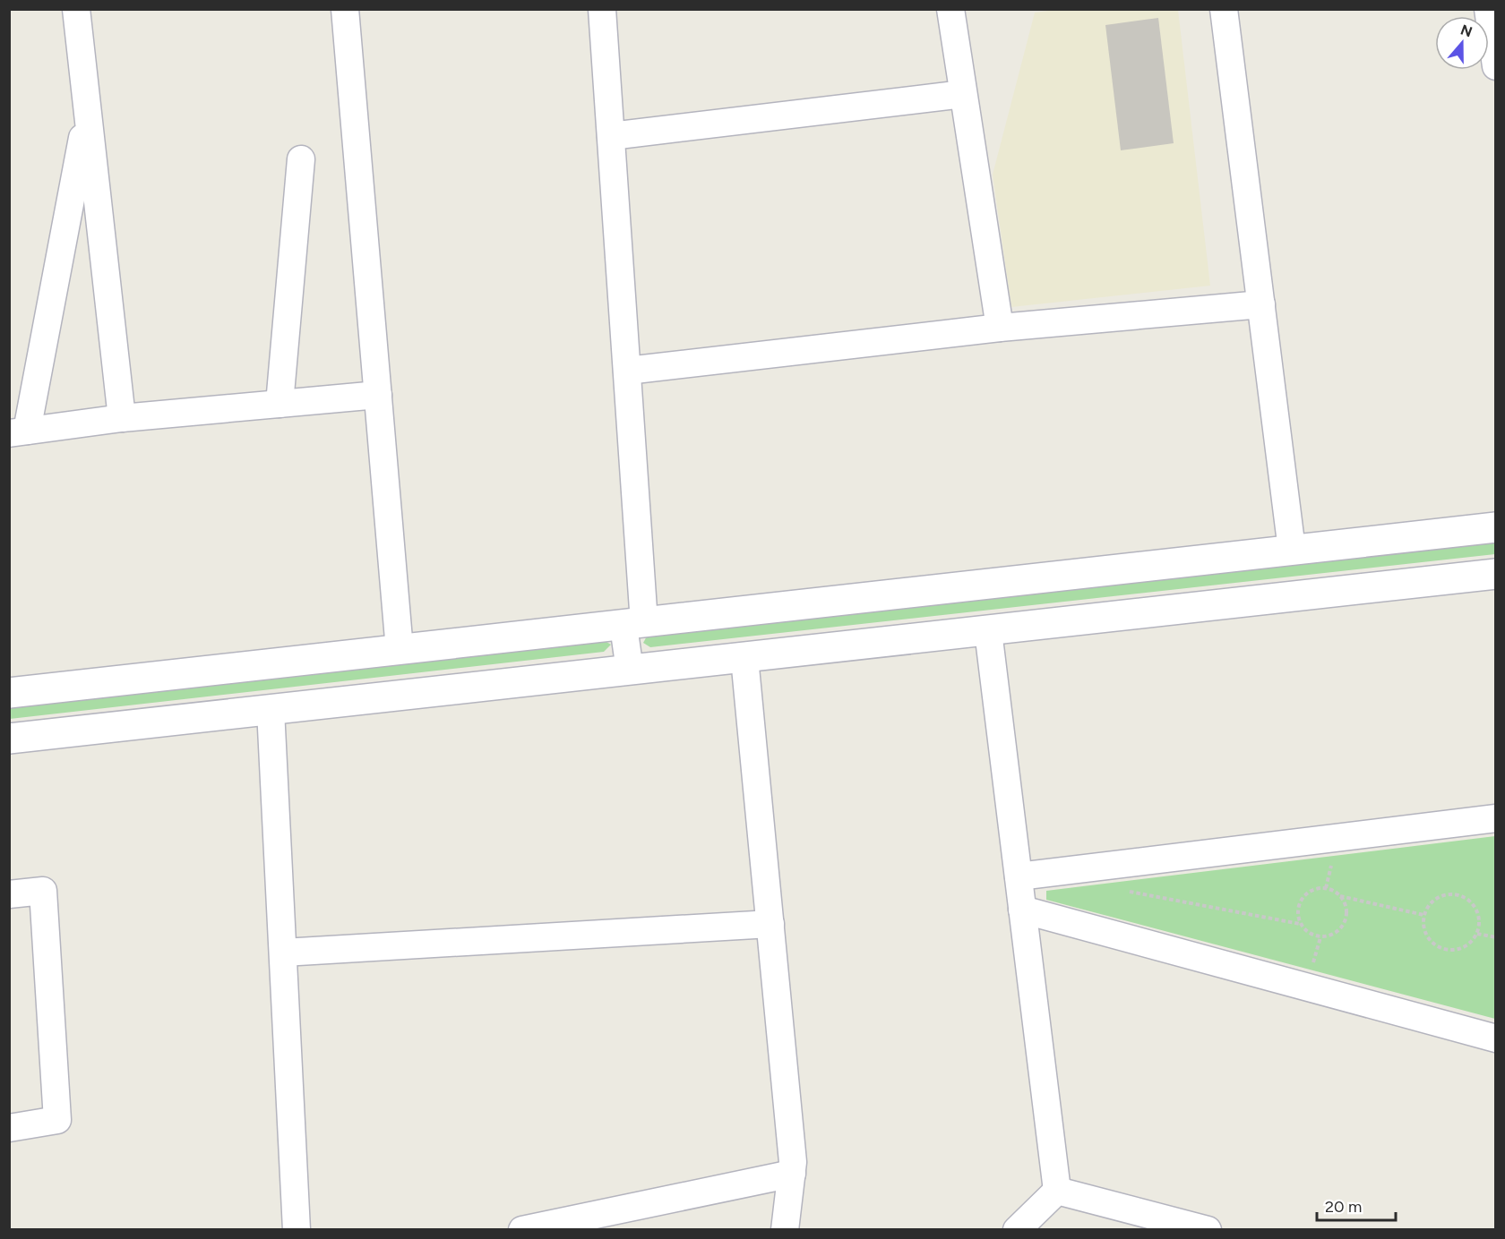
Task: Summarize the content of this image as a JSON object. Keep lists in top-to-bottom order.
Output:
{
  "scale_bar": "20 m",
  "north": "top"
}
